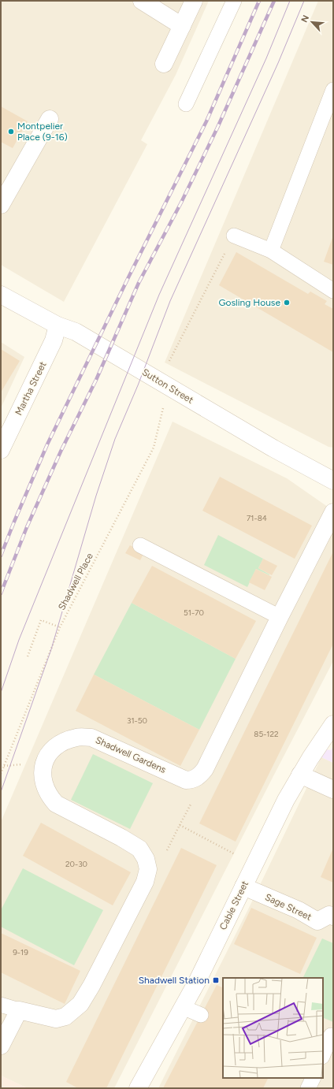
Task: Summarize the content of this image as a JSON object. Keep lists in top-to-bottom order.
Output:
{
  "streets": {
    "street": [
      "Sutton Street",
      "Martha Street",
      "Shadwell Gardens",
      "Cable Street",
      "Sage Street"
    ],
    "path": ["Shadwell Place"]
  },
  "crossings": [
    ["Sutton Street", "Martha Street"],
    ["Cable Street", "Sage Street"]
  ],
  "places": {
    "other": ["Montpelier Place (9-16)", "Gosling House"],
    "transit": ["Shadwell Station"]
  },
  "house_numbers": [
    "71-84",
    "51-70",
    "31-50",
    "85-122",
    "20-30",
    "9-19"
  ],
  "north": "top left"
}
